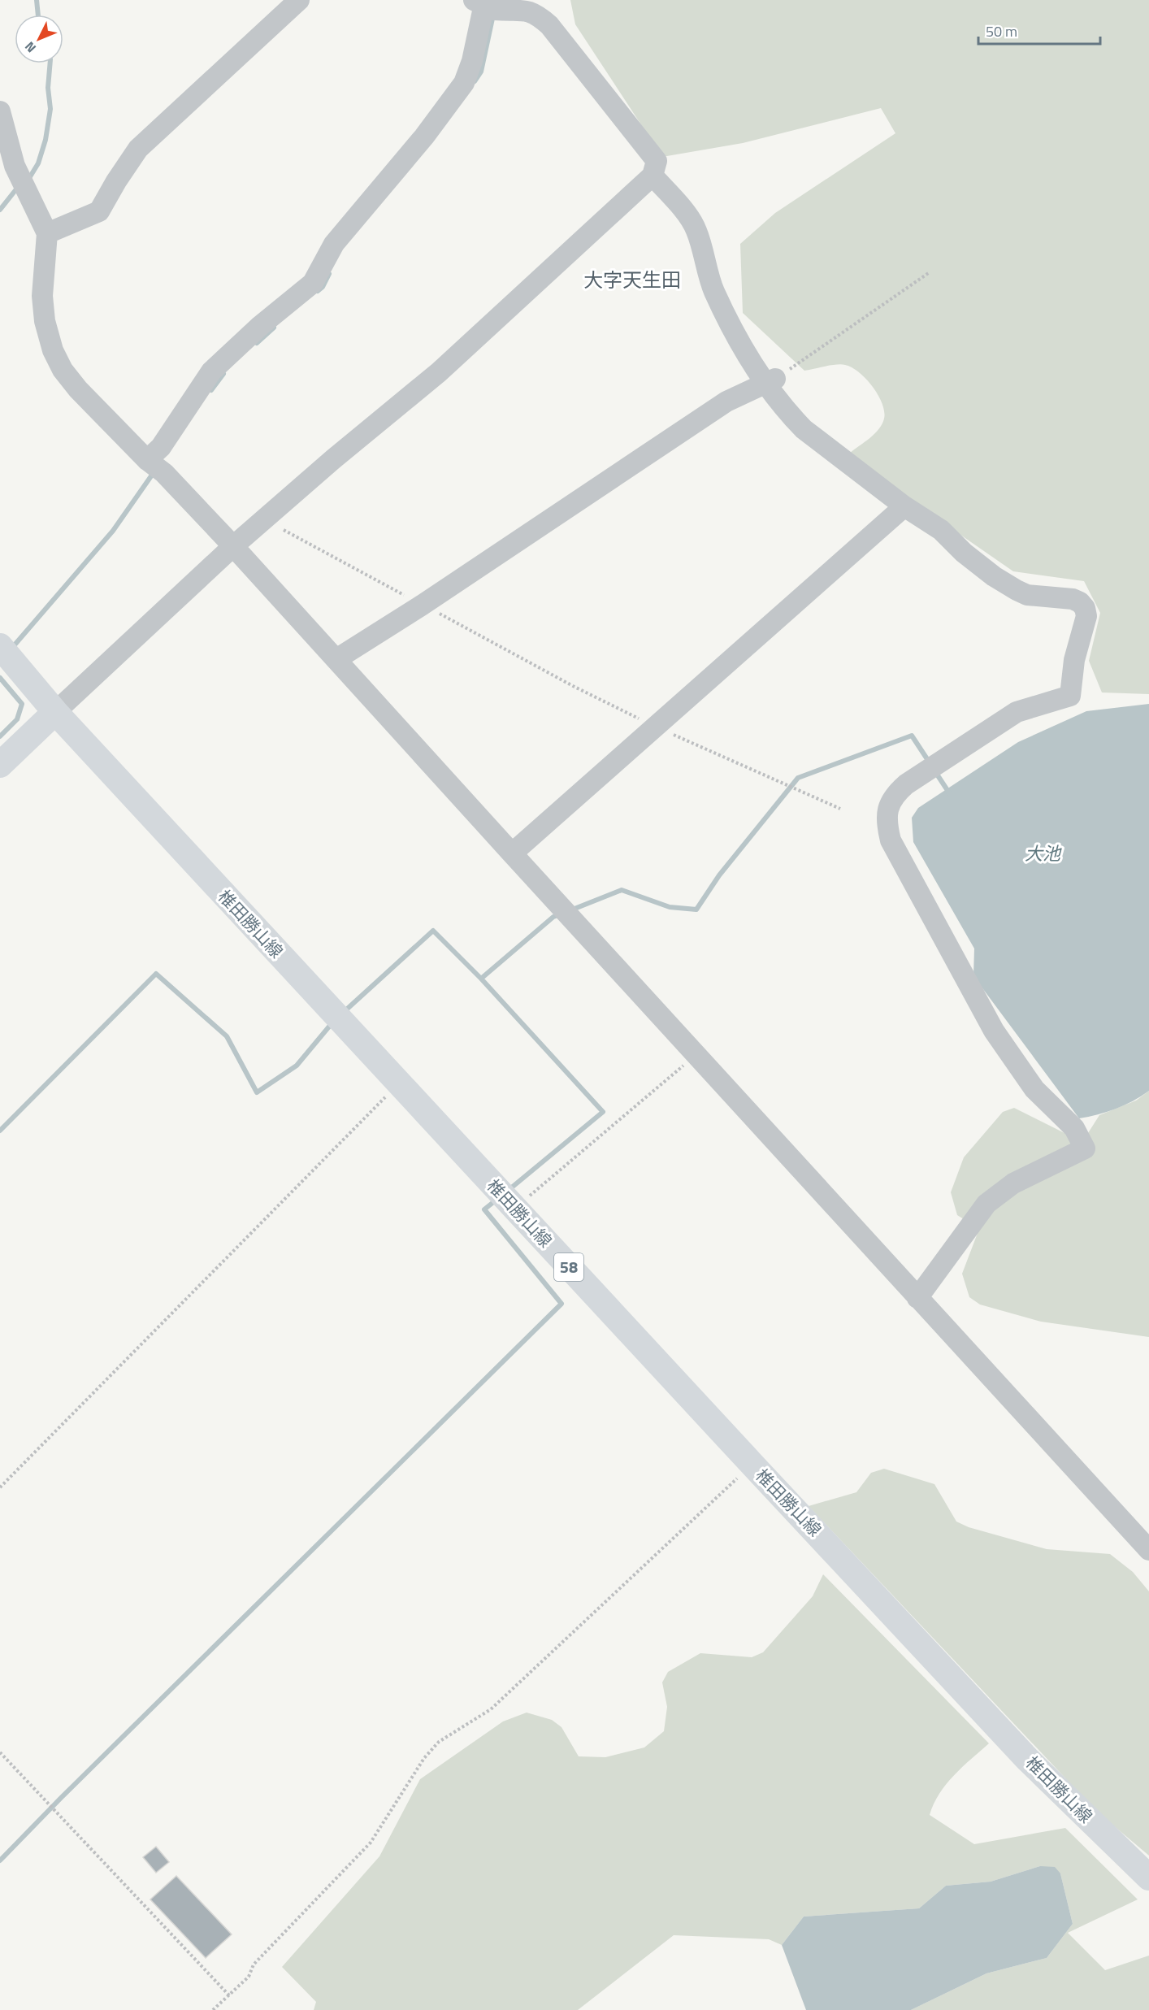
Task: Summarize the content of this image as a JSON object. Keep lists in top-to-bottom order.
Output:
{
  "streets": {
    "main road": ["椎田勝山線", "58"]
  },
  "districts": ["大字天生田"],
  "water": ["大池"],
  "scale_bar": "50 m",
  "north": "bottom left"
}
